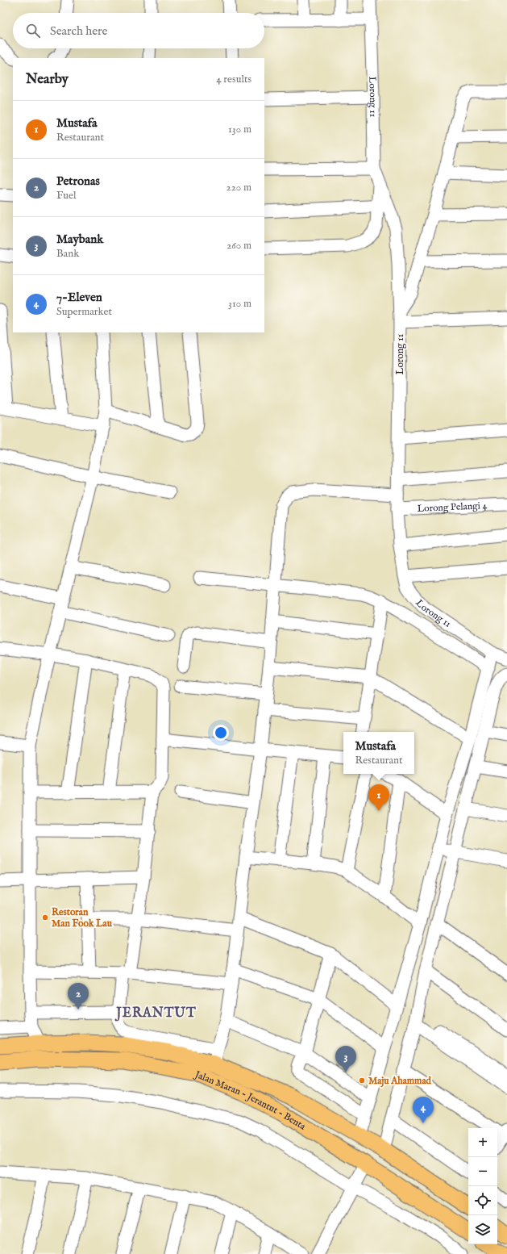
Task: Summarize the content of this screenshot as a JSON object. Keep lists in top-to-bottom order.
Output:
{
  "streets": {
    "main road": ["Jalan Maran - Jerantut - Benta"],
    "street": ["Lorong 11", "Lorong Pelangi 4"]
  },
  "crossings": [
    ["Lorong 11", "Lorong Pelangi 4"]
  ],
  "districts": ["JERANTUT"],
  "places": ["Restoran Man Fook Lau", "Maju Ahammad"],
  "page": {
    "search": "Search here",
    "heading": ["Nearby", "4 results"],
    "list": [
      {
        "mark": "1",
        "name": "Mustafa",
        "note": "Restaurant",
        "value": "130 m"
      },
      {
        "mark": "2",
        "name": "Petronas",
        "note": "Fuel",
        "value": "220 m"
      },
      {
        "mark": "3",
        "name": "Maybank",
        "note": "Bank",
        "value": "260 m"
      },
      {
        "mark": "4",
        "name": "7-Eleven",
        "note": "Supermarket",
        "value": "310 m"
      }
    ],
    "popup": ["Mustafa", "Restaurant"],
    "pins": [
      "1",
      "2",
      "3",
      "4"
    ],
    "map_buttons": ["+", "−"]
  }
}
